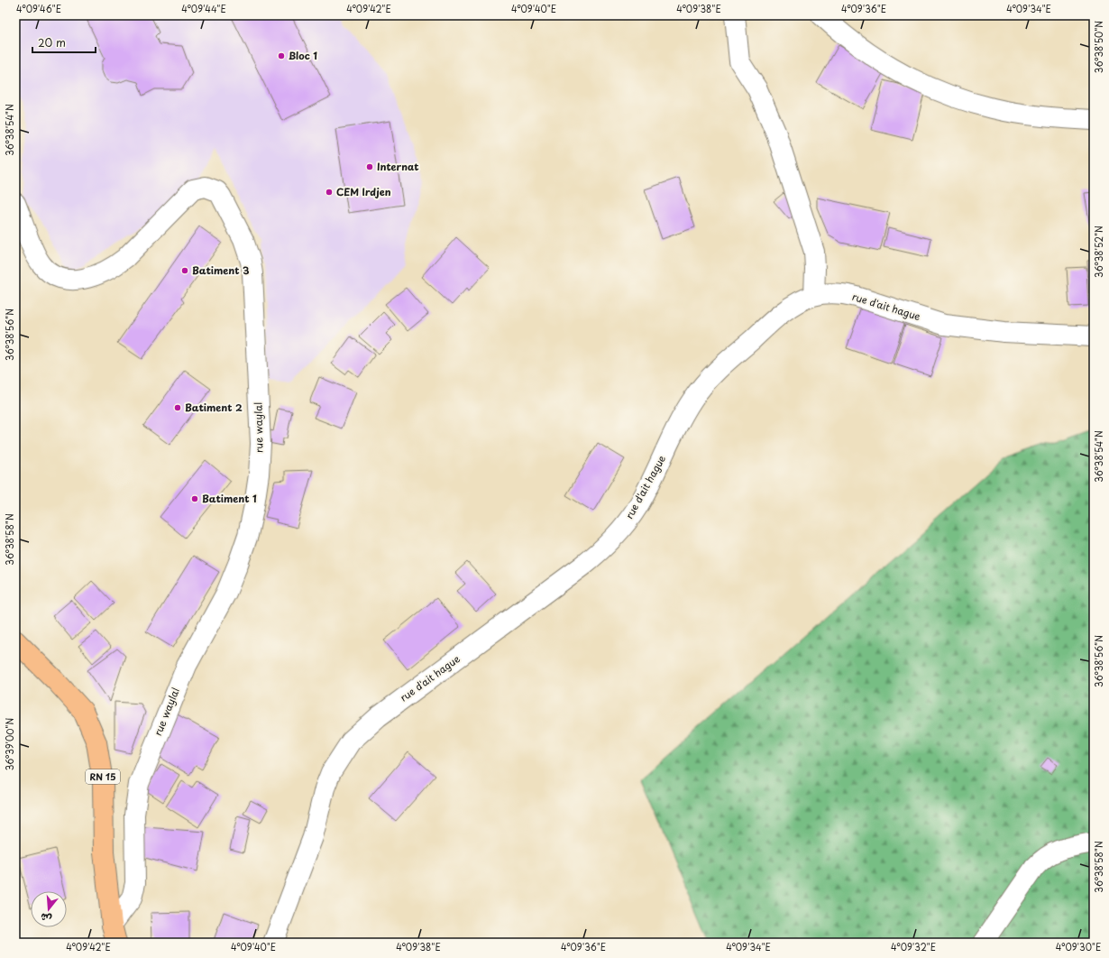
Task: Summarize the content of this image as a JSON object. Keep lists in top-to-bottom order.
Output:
{
  "streets": {
    "main road": ["RN 15"],
    "street": ["rue d'ait hague", "rue waylal"]
  },
  "crossings": [
    ["rue waylal", "RN 15"]
  ],
  "places": [
    "Bloc 1",
    "Internat",
    "CEM Irdjen",
    "Batiment 3",
    "Batiment 2",
    "Batiment 1"
  ],
  "scale_bar": "20 m",
  "north": "bottom",
  "coordinates": [
    "4°09'46\"E",
    "4°09'44\"E",
    "4°09'42\"E",
    "4°09'40\"E",
    "4°09'38\"E",
    "4°09'36\"E",
    "4°09'34\"E",
    "36°38'50\"N",
    "36°38'54\"N",
    "36°38'52\"N",
    "36°38'56\"N",
    "36°38'58\"N",
    "36°39'00\"N",
    "4°09'32\"E",
    "4°09'30\"E"
  ]
}
